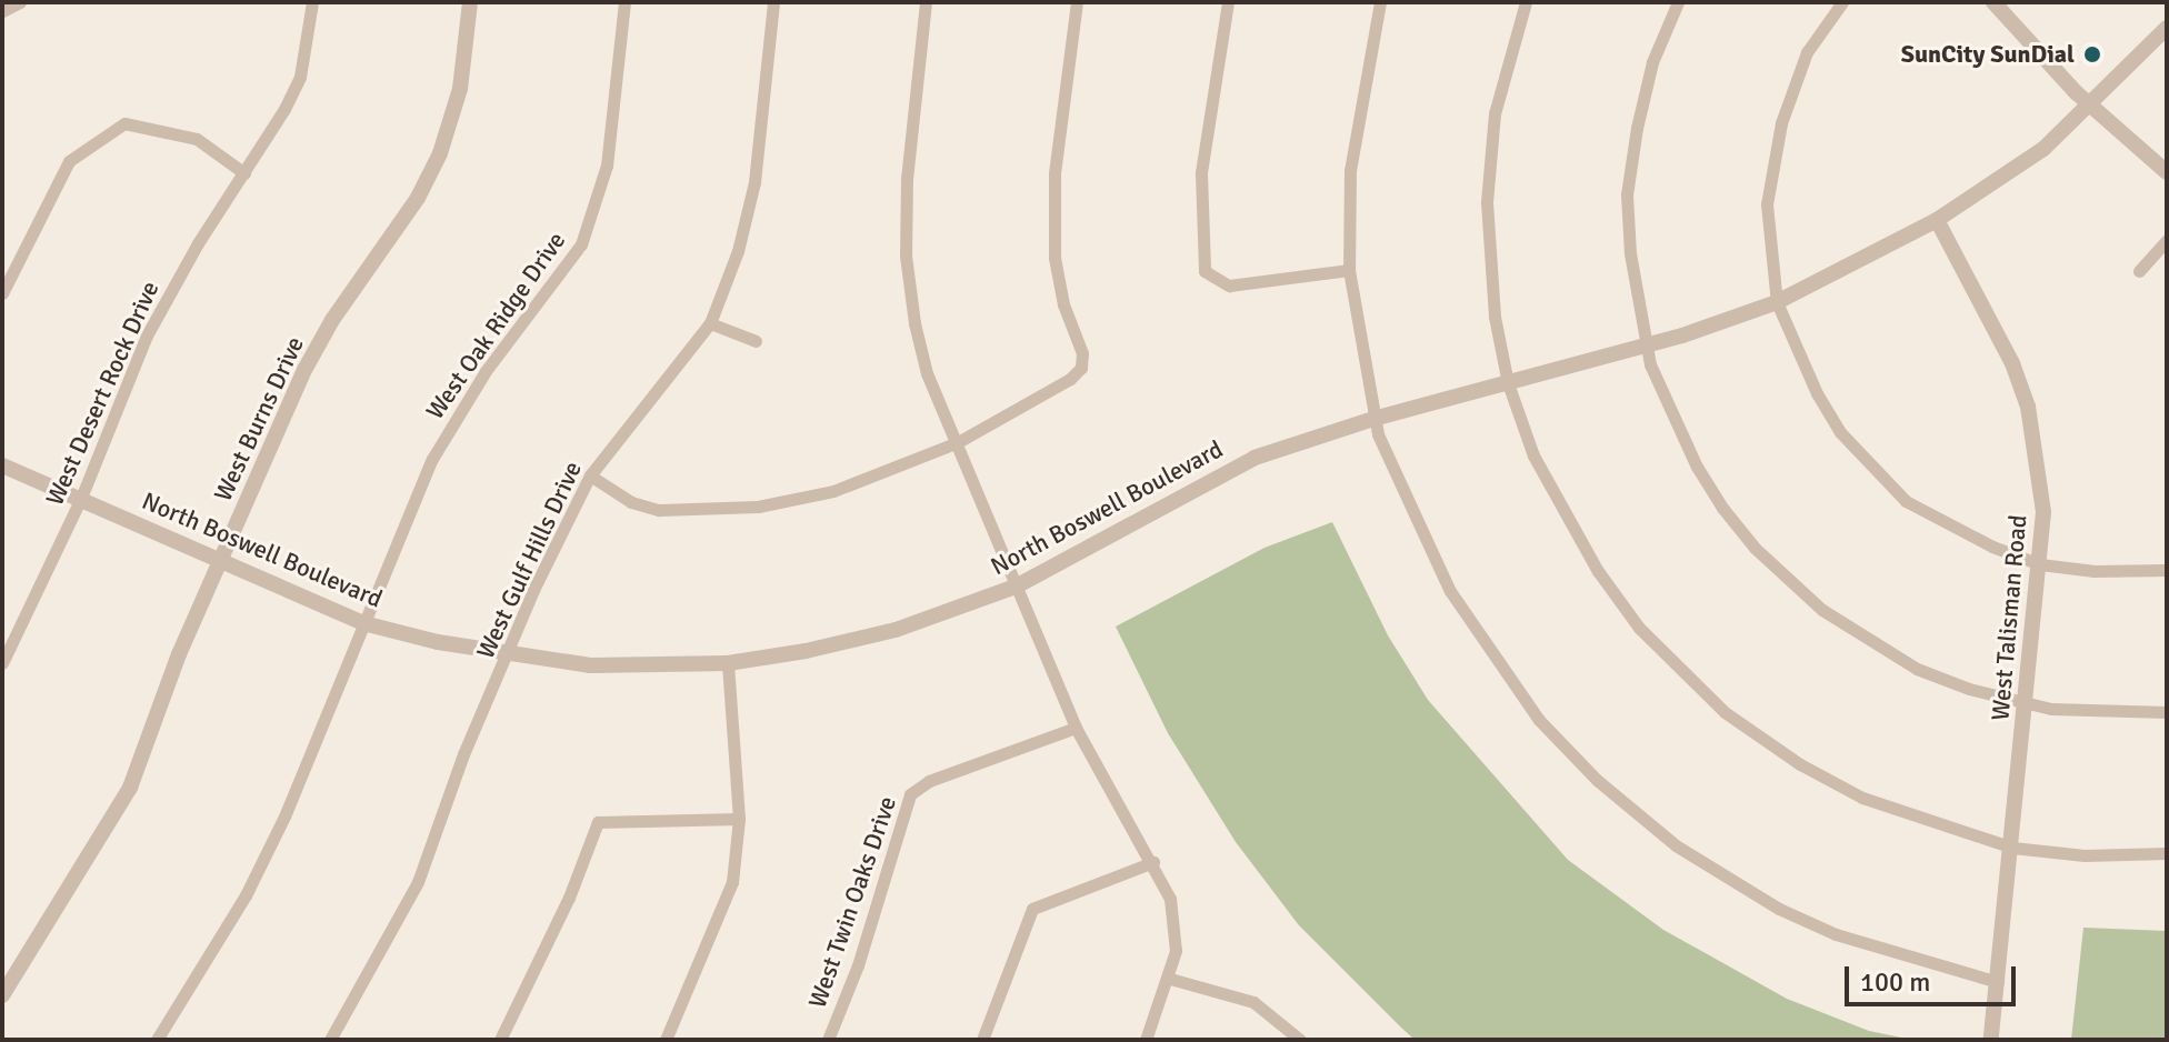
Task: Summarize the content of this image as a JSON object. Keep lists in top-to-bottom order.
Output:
{
  "streets": {
    "street": [
      "West Oak Ridge Drive",
      "West Desert Rock Drive",
      "West Burns Drive",
      "North Boswell Boulevard",
      "West Gulf Hills Drive",
      "West Talisman Road",
      "West Twin Oaks Drive"
    ]
  },
  "crossings": [
    ["West Oak Ridge Drive", "North Boswell Boulevard"],
    ["West Desert Rock Drive", "North Boswell Boulevard"],
    ["West Burns Drive", "North Boswell Boulevard"],
    ["North Boswell Boulevard", "West Gulf Hills Drive"],
    ["North Boswell Boulevard", "West Talisman Road"]
  ],
  "places": ["SunCity SunDial"],
  "scale_bar": "100 m"
}
